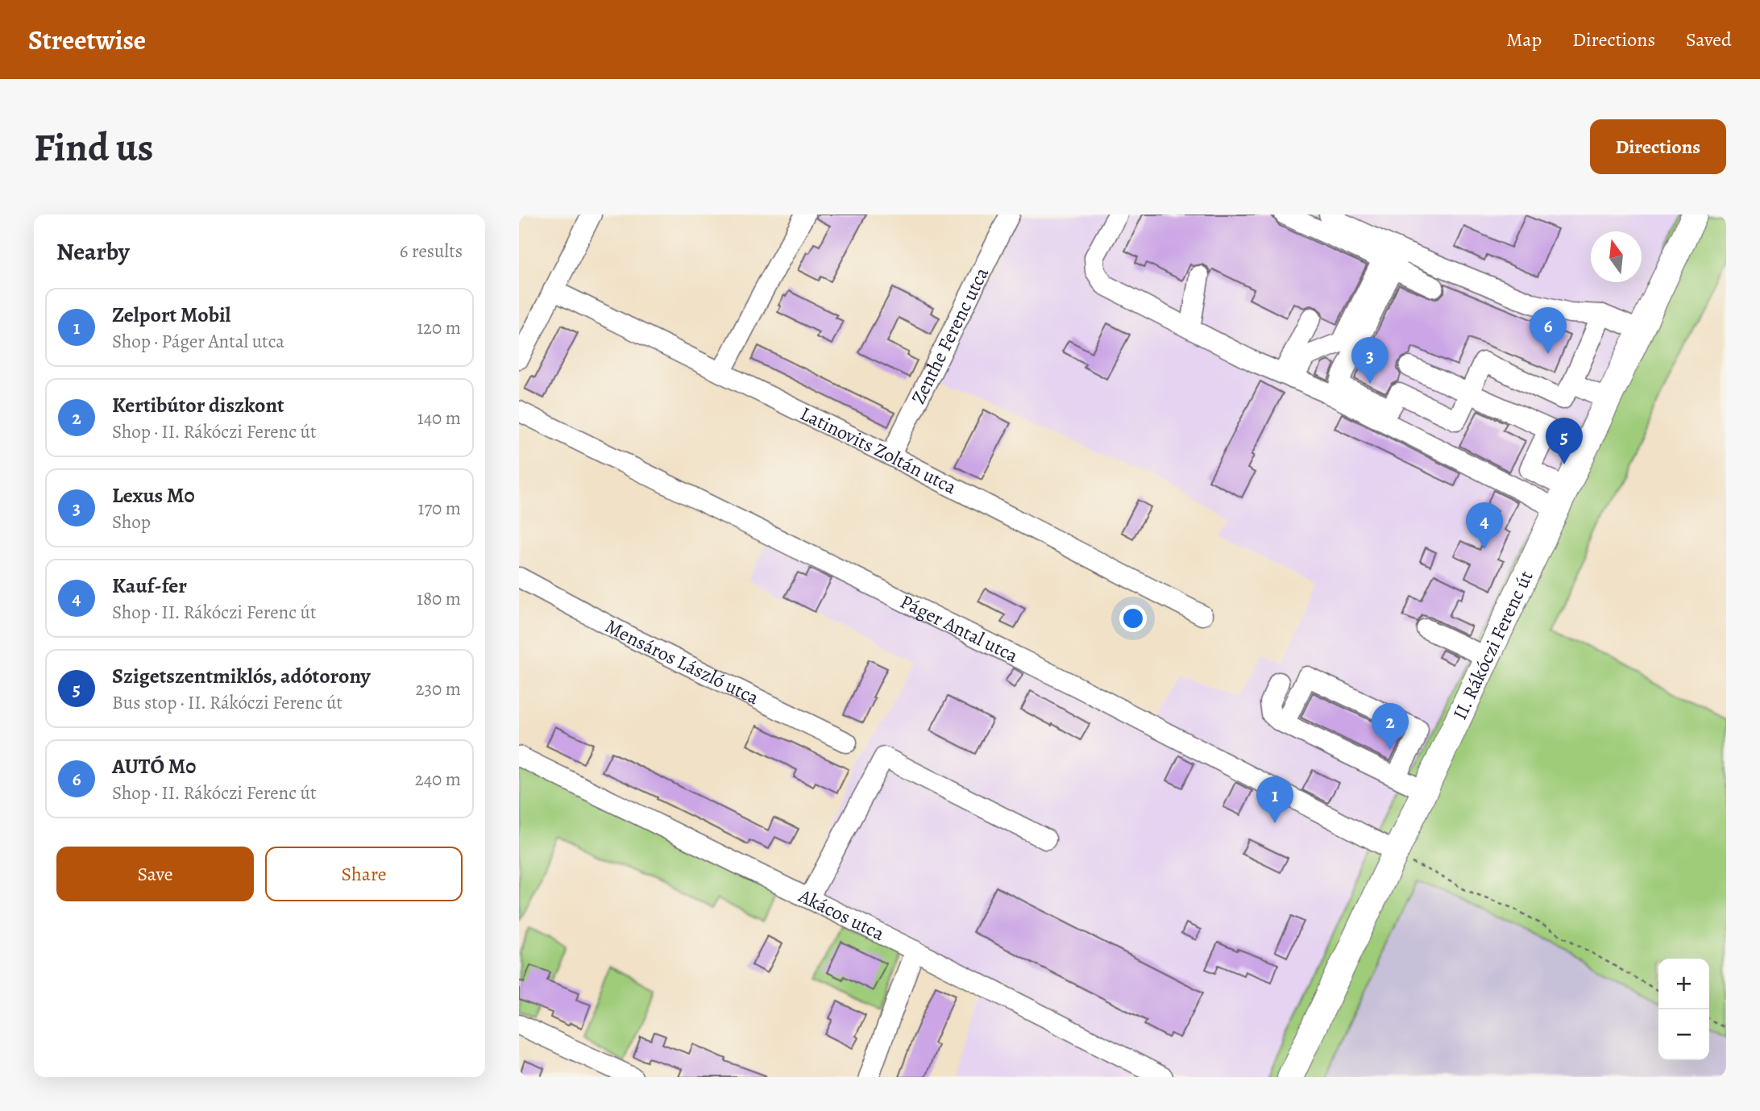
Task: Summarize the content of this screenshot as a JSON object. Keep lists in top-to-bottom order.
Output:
{
  "streets": {
    "main road": ["II. Rákóczi Ferenc út"],
    "street": [
      "Zenthe Ferenc utca",
      "Latinovits Zoltán utca",
      "Páger Antal utca",
      "Mensáros László utca",
      "Akácos utca"
    ]
  },
  "crossings": [
    ["Zenthe Ferenc utca", "Latinovits Zoltán utca"],
    ["Páger Antal utca", "II. Rákóczi Ferenc út"]
  ],
  "north": "top",
  "page": {
    "header": "Streetwise",
    "nav": ["Map", "Directions", "Saved"],
    "buttons": [
      "Directions",
      ["Save", "Share"]
    ],
    "title": "Find us",
    "heading": ["Nearby", "6 results"],
    "list": [
      {
        "mark": "1",
        "name": "Zelport Mobil",
        "note": "Shop · Páger Antal utca",
        "value": "120 m"
      },
      {
        "mark": "2",
        "name": "Kertibútor diszkont",
        "note": "Shop · II. Rákóczi Ferenc út",
        "value": "140 m"
      },
      {
        "mark": "3",
        "name": "Lexus M0",
        "note": "Shop",
        "value": "170 m"
      },
      {
        "mark": "4",
        "name": "Kauf-fer",
        "note": "Shop · II. Rákóczi Ferenc út",
        "value": "180 m"
      },
      {
        "mark": "5",
        "name": "Szigetszentmiklós, adótorony",
        "note": "Bus stop · II. Rákóczi Ferenc út",
        "value": "230 m"
      },
      {
        "mark": "6",
        "name": "AUTÓ M0",
        "note": "Shop · II. Rákóczi Ferenc út",
        "value": "240 m"
      }
    ],
    "pins": [
      "6",
      "3",
      "5",
      "4",
      "2",
      "1"
    ],
    "map_buttons": ["+", "−"]
  }
}
